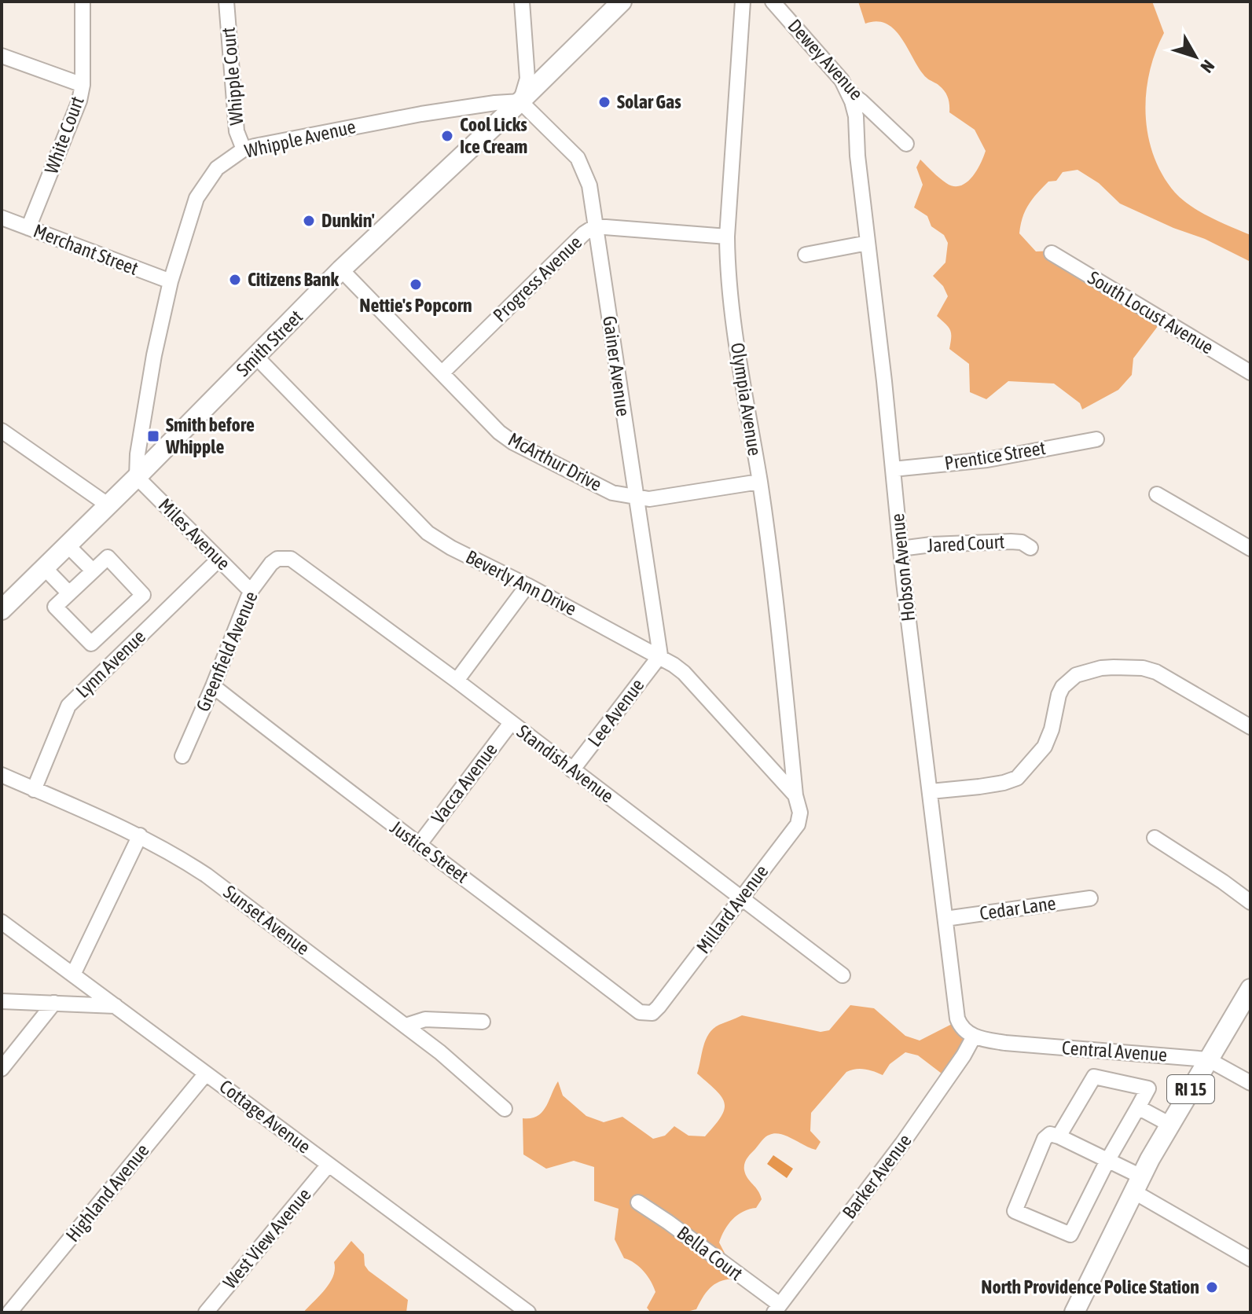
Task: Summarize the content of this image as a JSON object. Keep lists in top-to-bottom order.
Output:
{
  "streets": {
    "main road": ["Smith Street", "RI 15"],
    "street": [
      "Dewey Avenue",
      "Whipple Court",
      "White Court",
      "Whipple Avenue",
      "Merchant Street",
      "Progress Avenue",
      "South Locust Avenue",
      "Gainer Avenue",
      "Olympia Avenue",
      "Prentice Street",
      "McArthur Drive",
      "Miles Avenue",
      "Jared Court",
      "Hobson Avenue",
      "Beverly Ann Drive",
      "Greenfield Avenue",
      "Lynn Avenue",
      "Lee Avenue",
      "Standish Avenue",
      "Vacca Avenue",
      "Justice Street",
      "Cedar Lane",
      "Millard Avenue",
      "Sunset Avenue",
      "Central Avenue",
      "Cottage Avenue",
      "Barker Avenue",
      "Highland Avenue",
      "West View Avenue",
      "Bella Court"
    ]
  },
  "crossings": [
    ["Dewey Avenue", "Hobson Avenue"],
    ["Whipple Court", "Whipple Avenue"],
    ["White Court", "Merchant Street"],
    ["Whipple Avenue", "Merchant Street"],
    ["Whipple Avenue", "Smith Street"],
    ["Whipple Avenue", "Gainer Avenue"],
    ["Whipple Avenue", "Miles Avenue"],
    ["Progress Avenue", "Gainer Avenue"],
    ["Progress Avenue", "Olympia Avenue"],
    ["Progress Avenue", "McArthur Drive"],
    ["Smith Street", "Gainer Avenue"],
    ["Smith Street", "McArthur Drive"],
    ["Smith Street", "Miles Avenue"],
    ["Smith Street", "Beverly Ann Drive"],
    ["Gainer Avenue", "McArthur Drive"],
    ["Gainer Avenue", "Beverly Ann Drive"],
    ["Gainer Avenue", "Lee Avenue"],
    ["Olympia Avenue", "McArthur Drive"],
    ["Olympia Avenue", "Beverly Ann Drive"],
    ["Olympia Avenue", "Millard Avenue"],
    ["Prentice Street", "Hobson Avenue"],
    ["Miles Avenue", "Greenfield Avenue"],
    ["Miles Avenue", "Lynn Avenue"],
    ["Jared Court", "Hobson Avenue"],
    ["Hobson Avenue", "Cedar Lane"],
    ["Hobson Avenue", "Central Avenue"],
    ["Hobson Avenue", "Barker Avenue"],
    ["Beverly Ann Drive", "Lee Avenue"],
    ["Beverly Ann Drive", "Millard Avenue"],
    ["Greenfield Avenue", "Standish Avenue"],
    ["Greenfield Avenue", "Justice Street"],
    ["Lynn Avenue", "Sunset Avenue"],
    ["Lee Avenue", "Standish Avenue"],
    ["Standish Avenue", "Vacca Avenue"],
    ["Standish Avenue", "Millard Avenue"],
    ["Vacca Avenue", "Justice Street"],
    ["Justice Street", "Millard Avenue"],
    ["Central Avenue", "RI 15"],
    ["Central Avenue", "Barker Avenue"],
    ["Cottage Avenue", "Highland Avenue"],
    ["Cottage Avenue", "West View Avenue"],
    ["Barker Avenue", "Bella Court"]
  ],
  "places": {
    "other": [
      "Solar Gas",
      "Cool Licks Ice Cream",
      "Dunkin'",
      "Citizens Bank",
      "Nettie's Popcorn",
      "North Providence Police Station"
    ],
    "transit": ["Smith before Whipple"]
  },
  "north": "bottom right"
}
